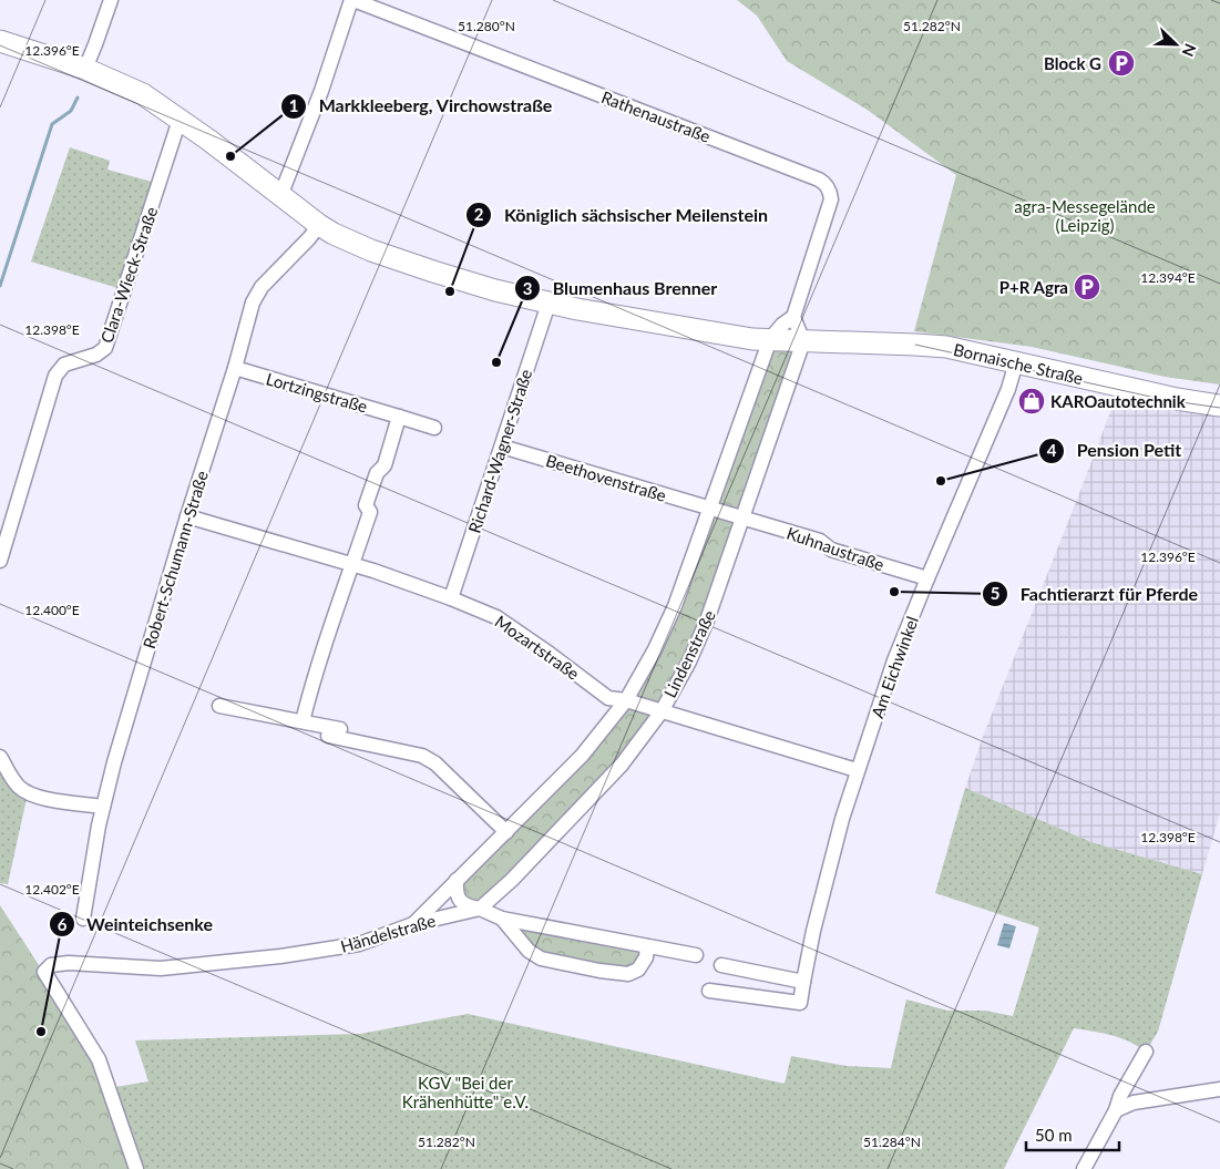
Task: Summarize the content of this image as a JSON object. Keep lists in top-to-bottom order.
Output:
{
  "streets": {
    "main road": ["Bornaische Straße"],
    "street": [
      "Rathenaustraße",
      "Clara-Wieck-Straße",
      "Lortzingstraße",
      "Richard-Wagner-Straße",
      "Beethovenstraße",
      "Kuhnaustraße",
      "Robert-Schumann-Straße",
      "Mozartstraße",
      "Lindenstraße",
      "Am Eichwinkel",
      "Händelstraße"
    ]
  },
  "crossings": [
    ["Clara-Wieck-Straße", "Bornaische Straße"],
    ["Bornaische Straße", "Richard-Wagner-Straße"],
    ["Bornaische Straße", "Robert-Schumann-Straße"],
    ["Bornaische Straße", "Lindenstraße"],
    ["Bornaische Straße", "Am Eichwinkel"],
    ["Lortzingstraße", "Robert-Schumann-Straße"],
    ["Richard-Wagner-Straße", "Beethovenstraße"],
    ["Richard-Wagner-Straße", "Mozartstraße"],
    ["Beethovenstraße", "Kuhnaustraße"],
    ["Beethovenstraße", "Lindenstraße"],
    ["Kuhnaustraße", "Lindenstraße"],
    ["Kuhnaustraße", "Am Eichwinkel"],
    ["Robert-Schumann-Straße", "Mozartstraße"],
    ["Mozartstraße", "Lindenstraße"],
    ["Mozartstraße", "Am Eichwinkel"],
    ["Lindenstraße", "Händelstraße"]
  ],
  "parks": ["agra-Messegelände (Leipzig)", "KGV \"Bei der Krähenhütte\" e.V."],
  "places": {
    "parking": ["Block G", "P+R Agra"],
    "other": [
      "Markkleeberg, Virchowstraße",
      "Königlich sächsischer Meilenstein",
      "Blumenhaus Brenner",
      "Pension Petit",
      "Fachtierarzt für Pferde",
      "Weinteichsenke"
    ],
    "shop": ["KAROautotechnik"]
  },
  "scale_bar": "50 m",
  "north": "bottom right",
  "coordinates": [
    "51.280°N",
    "51.282°N",
    "12.396°E",
    "12.394°E",
    "12.398°E",
    "12.400°E",
    "12.402°E",
    "51.284°N"
  ]
}
